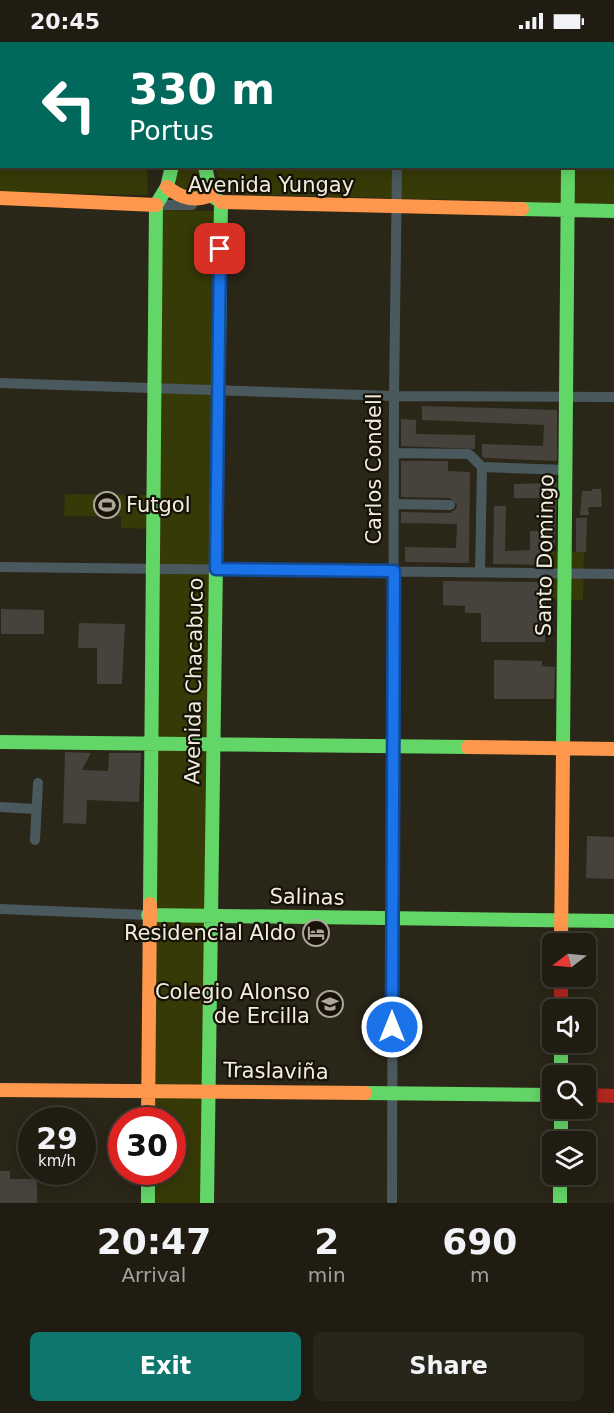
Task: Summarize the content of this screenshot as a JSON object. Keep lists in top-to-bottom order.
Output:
{
  "streets": {
    "main road": [
      "Avenida Yungay",
      "Santo Domingo",
      "Avenida Chacabuco",
      "Salinas",
      "Traslaviña"
    ],
    "street": ["Carlos Condell"]
  },
  "crossings": [
    ["Avenida Yungay", "Carlos Condell"],
    ["Avenida Yungay", "Santo Domingo"],
    ["Avenida Yungay", "Avenida Chacabuco"],
    ["Carlos Condell", "Salinas"],
    ["Carlos Condell", "Traslaviña"],
    ["Santo Domingo", "Salinas"],
    ["Avenida Chacabuco", "Salinas"],
    ["Avenida Chacabuco", "Traslaviña"]
  ],
  "places": {
    "sports": ["Futgol"],
    "hotel": ["Residencial Aldo"],
    "school or university": ["Colegio Alonso de Ercilla"]
  },
  "north": "left",
  "page": {
    "status": "20:45",
    "turn": ["330 m", "Portus"],
    "speed": "29 km/h",
    "limit": "30",
    "eta": [
      "20:47",
      "Arrival",
      "2",
      "min",
      "690",
      "m"
    ],
    "buttons": ["Exit", "Share"]
  }
}
